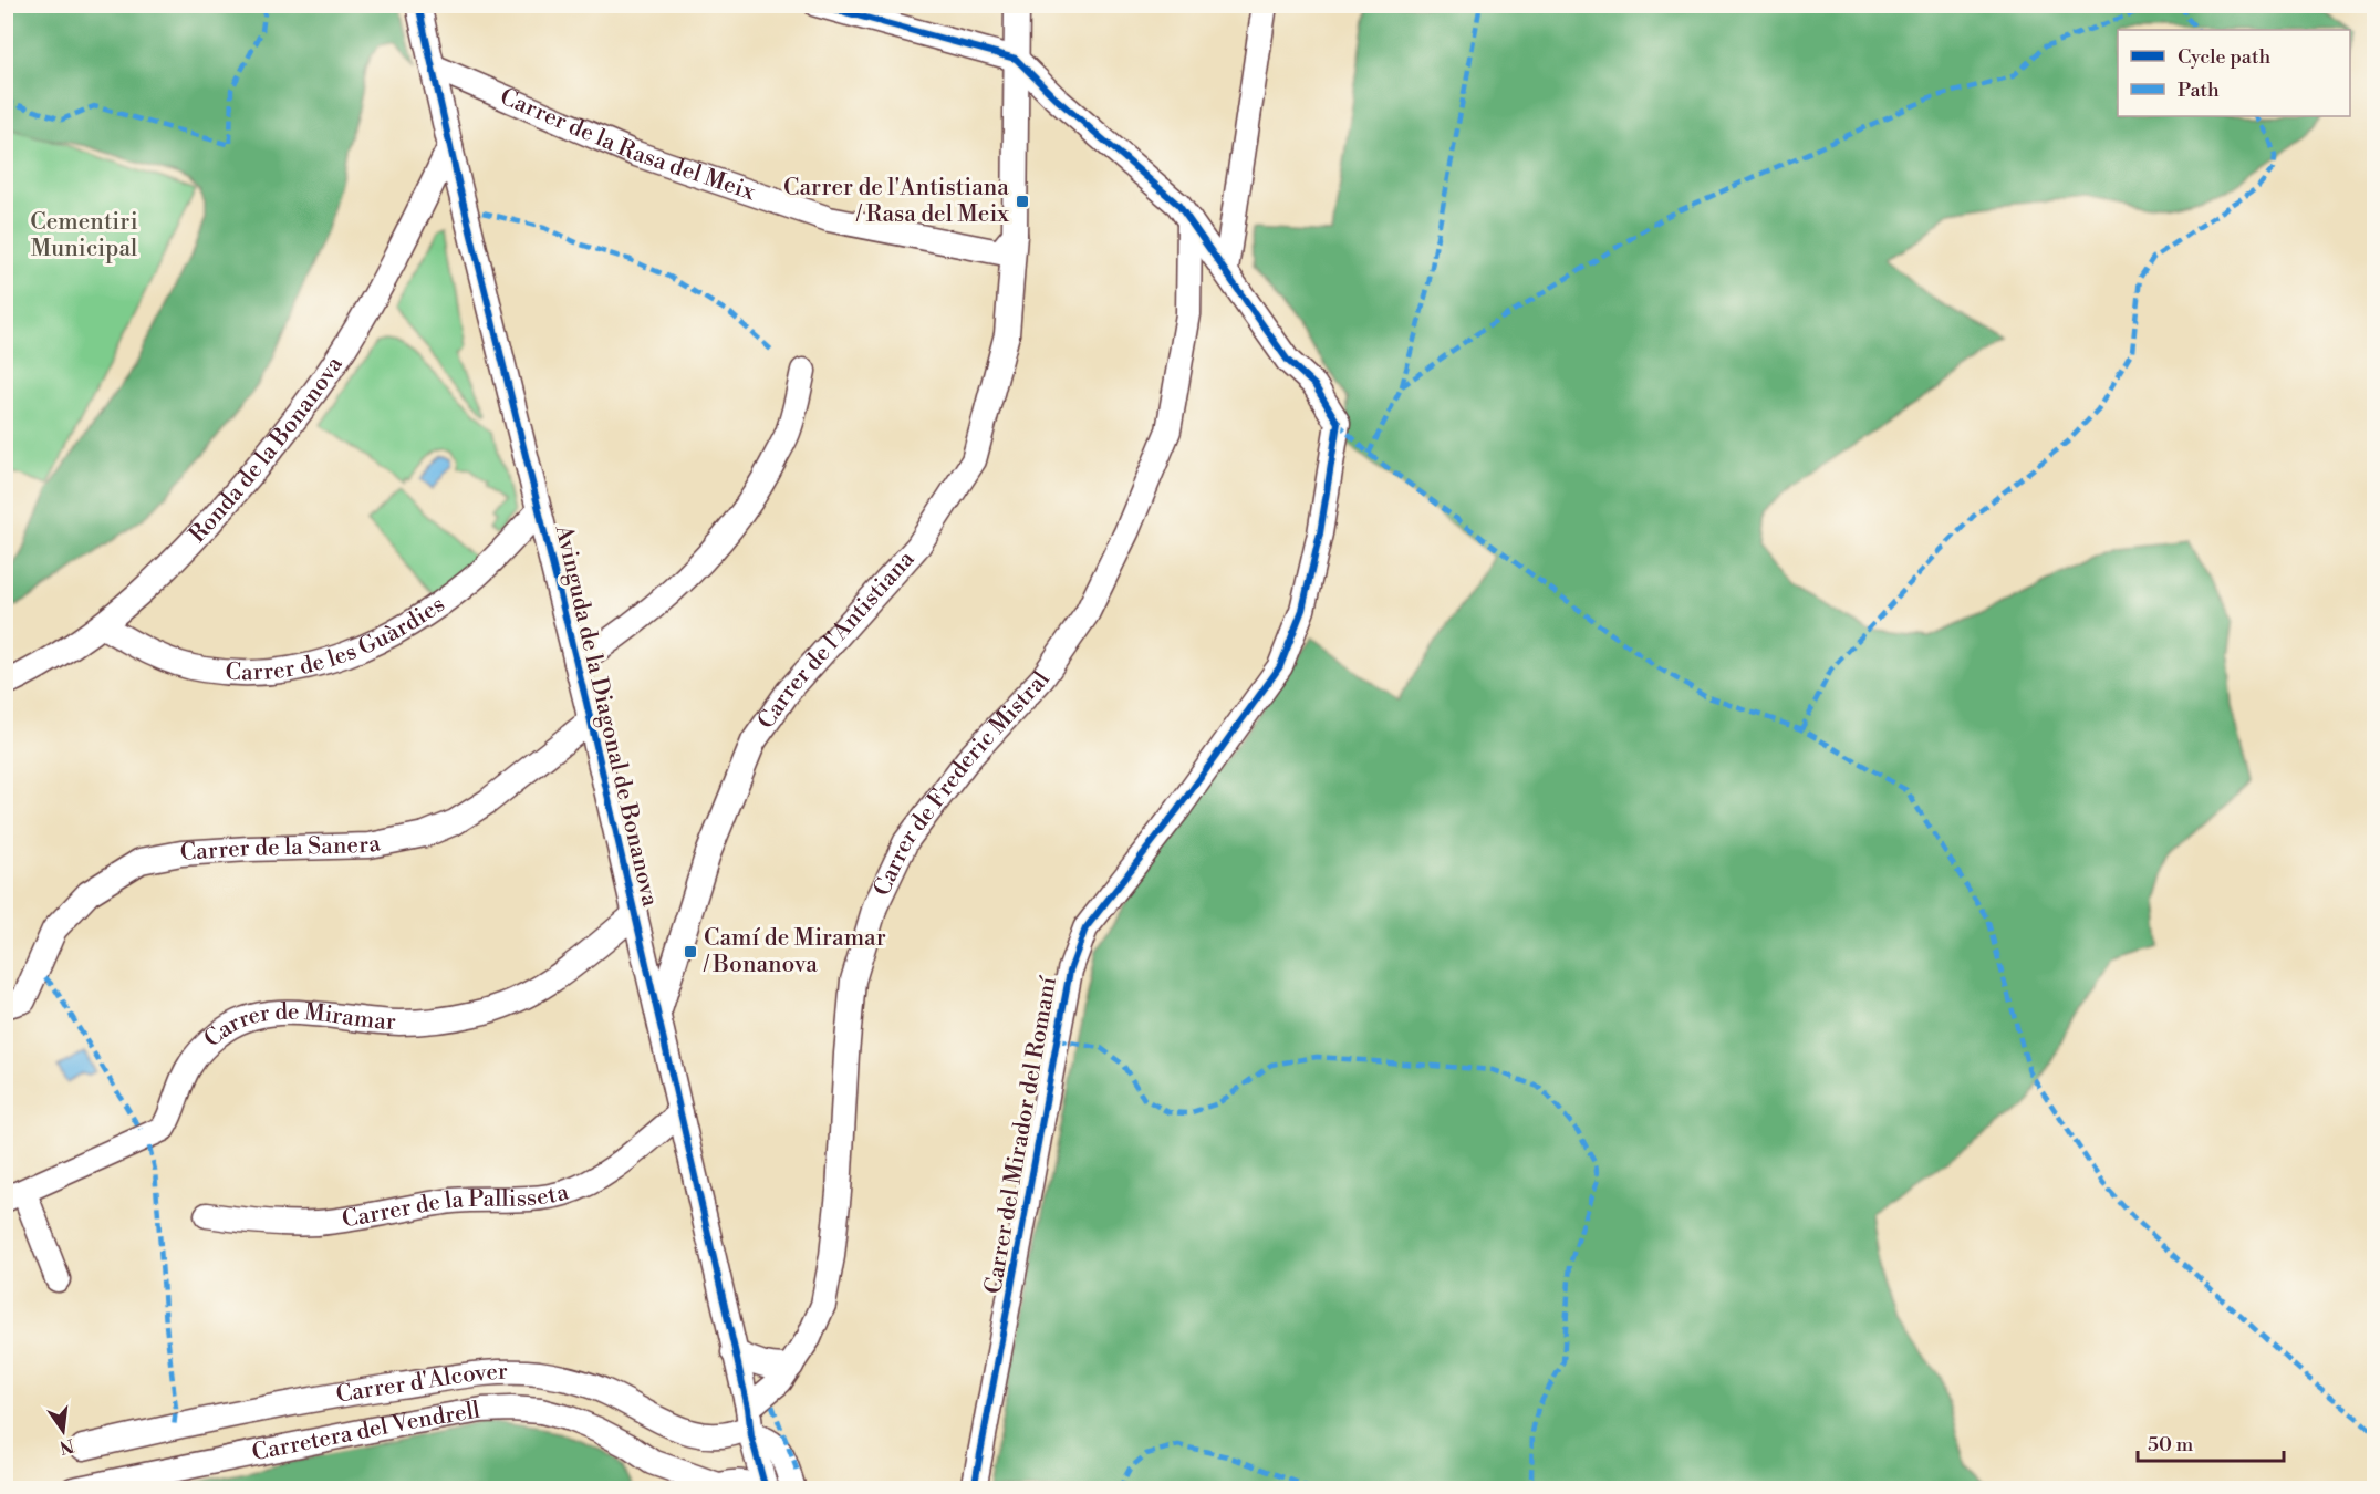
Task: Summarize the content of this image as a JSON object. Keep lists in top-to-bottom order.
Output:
{
  "streets": {
    "street": [
      "Carrer de la Rasa del Meix",
      "Ronda de la Bonanova",
      "Carrer de les Guàrdies",
      "Carrer de l'Antistiana",
      "Avinguda de la Diagonal de Bonanova",
      "Carrer de Frederic Mistral",
      "Carrer de la Sanera",
      "Carrer de Miramar",
      "Carrer del Mirador del Romaní",
      "Carrer de la Pallisseta",
      "Carrer d'Alcover",
      "Carretera del Vendrell"
    ]
  },
  "crossings": [
    ["Carrer de la Rasa del Meix", "Carrer de l'Antistiana"],
    ["Carrer de la Rasa del Meix", "Avinguda de la Diagonal de Bonanova"],
    ["Ronda de la Bonanova", "Carrer de les Guàrdies"],
    ["Ronda de la Bonanova", "Avinguda de la Diagonal de Bonanova"],
    ["Carrer de les Guàrdies", "Avinguda de la Diagonal de Bonanova"],
    ["Carrer de l'Antistiana", "Avinguda de la Diagonal de Bonanova"],
    ["Avinguda de la Diagonal de Bonanova", "Carrer de Frederic Mistral"],
    ["Avinguda de la Diagonal de Bonanova", "Carrer de la Sanera"],
    ["Avinguda de la Diagonal de Bonanova", "Carrer de Miramar"],
    ["Avinguda de la Diagonal de Bonanova", "Carrer de la Pallisseta"],
    ["Avinguda de la Diagonal de Bonanova", "Carrer d'Alcover"],
    ["Avinguda de la Diagonal de Bonanova", "Carretera del Vendrell"],
    ["Carrer de Frederic Mistral", "Carrer d'Alcover"]
  ],
  "parks": ["Cementiri Municipal"],
  "places": {
    "transit": ["Carrer de l'Antistiana / Rasa del Meix", "Camí de Miramar / Bonanova"]
  },
  "legend": ["Cycle path", "Path"],
  "scale_bar": "50 m",
  "north": "bottom"
}
